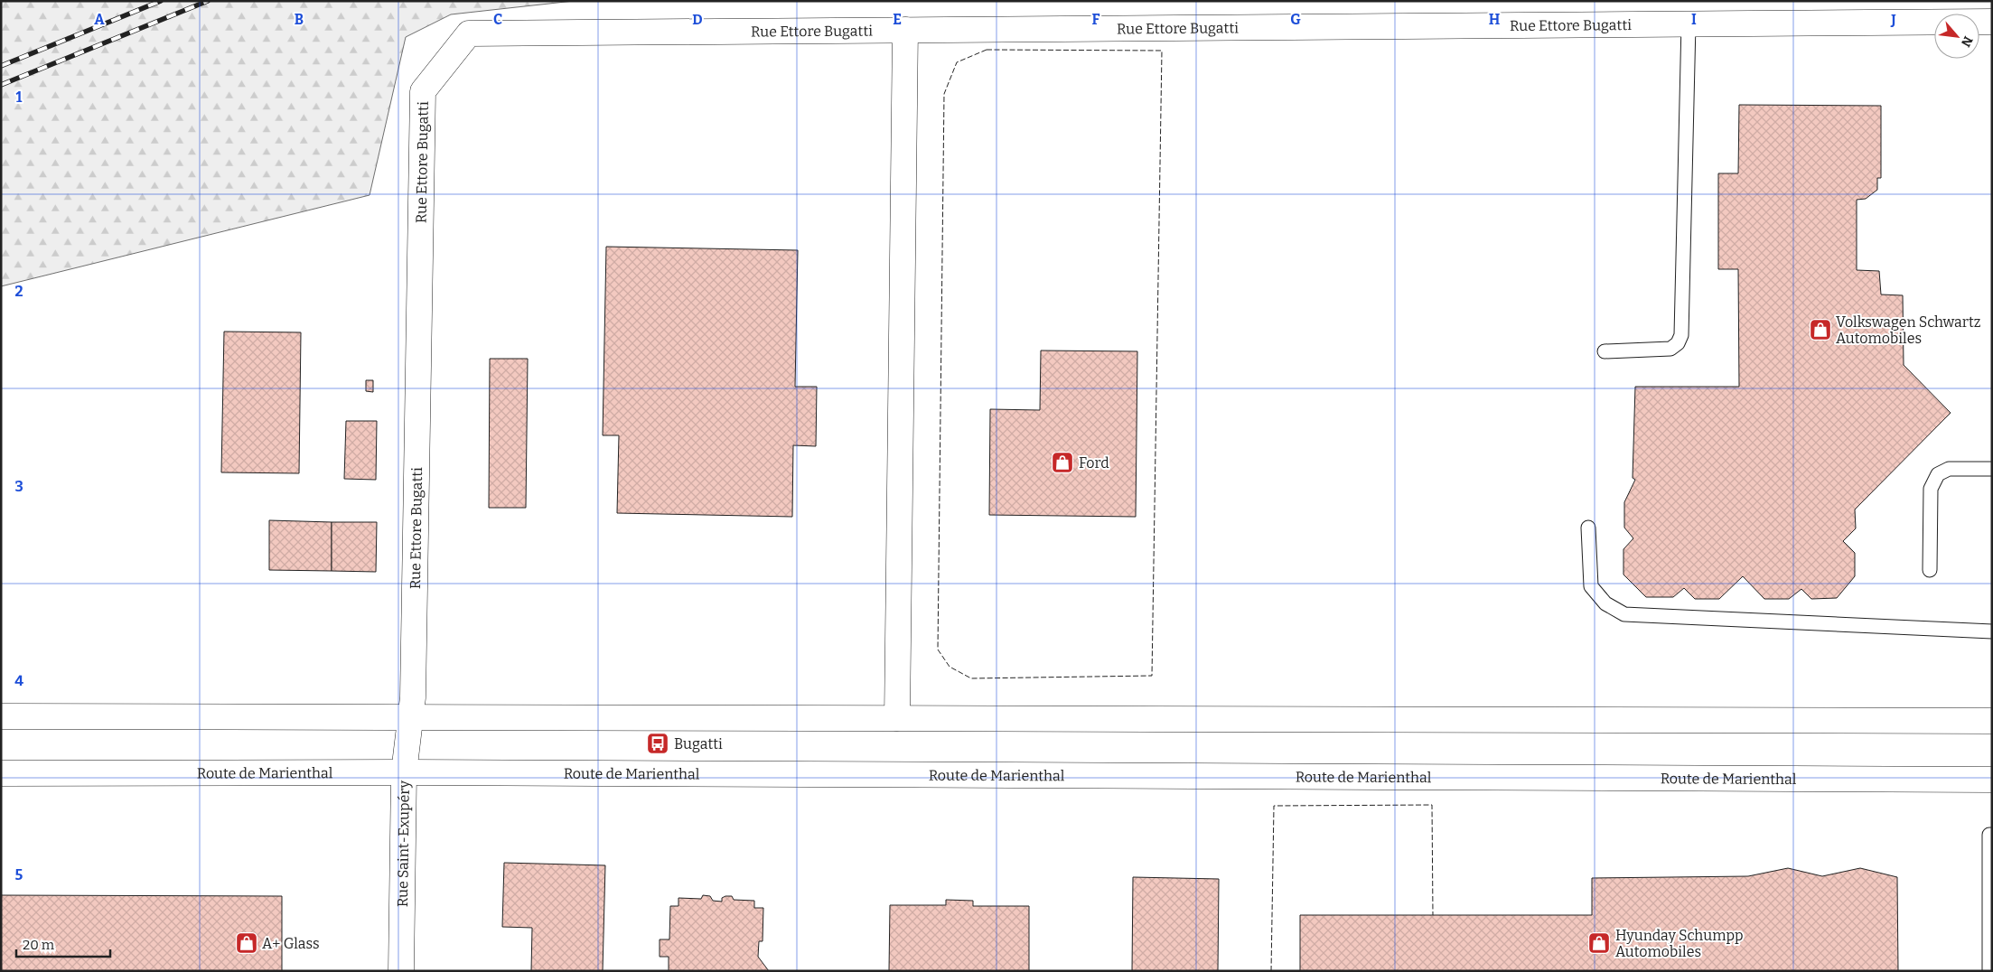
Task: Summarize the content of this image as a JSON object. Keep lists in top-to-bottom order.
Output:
{
  "streets": {
    "street": ["Rue Ettore Bugatti", "Route de Marienthal", "Rue Saint-Exupéry"]
  },
  "crossings": [
    ["Rue Ettore Bugatti", "Rue Saint-Exupéry"],
    ["Route de Marienthal", "Rue Saint-Exupéry"]
  ],
  "places": {
    "shop": [
      "Volkswagen Schwartz Automobiles",
      "Ford",
      "A+ Glass",
      "Hyunday Schumpp Automobiles"
    ],
    "bus stop": ["Bugatti"]
  },
  "scale_bar": "20 m",
  "north": "bottom right",
  "grid": {
    "columns": [
      "A",
      "B",
      "C",
      "D",
      "E",
      "F",
      "G",
      "H",
      "I",
      "J"
    ],
    "rows": [
      "1",
      "2",
      "3",
      "4",
      "5"
    ]
  }
}
